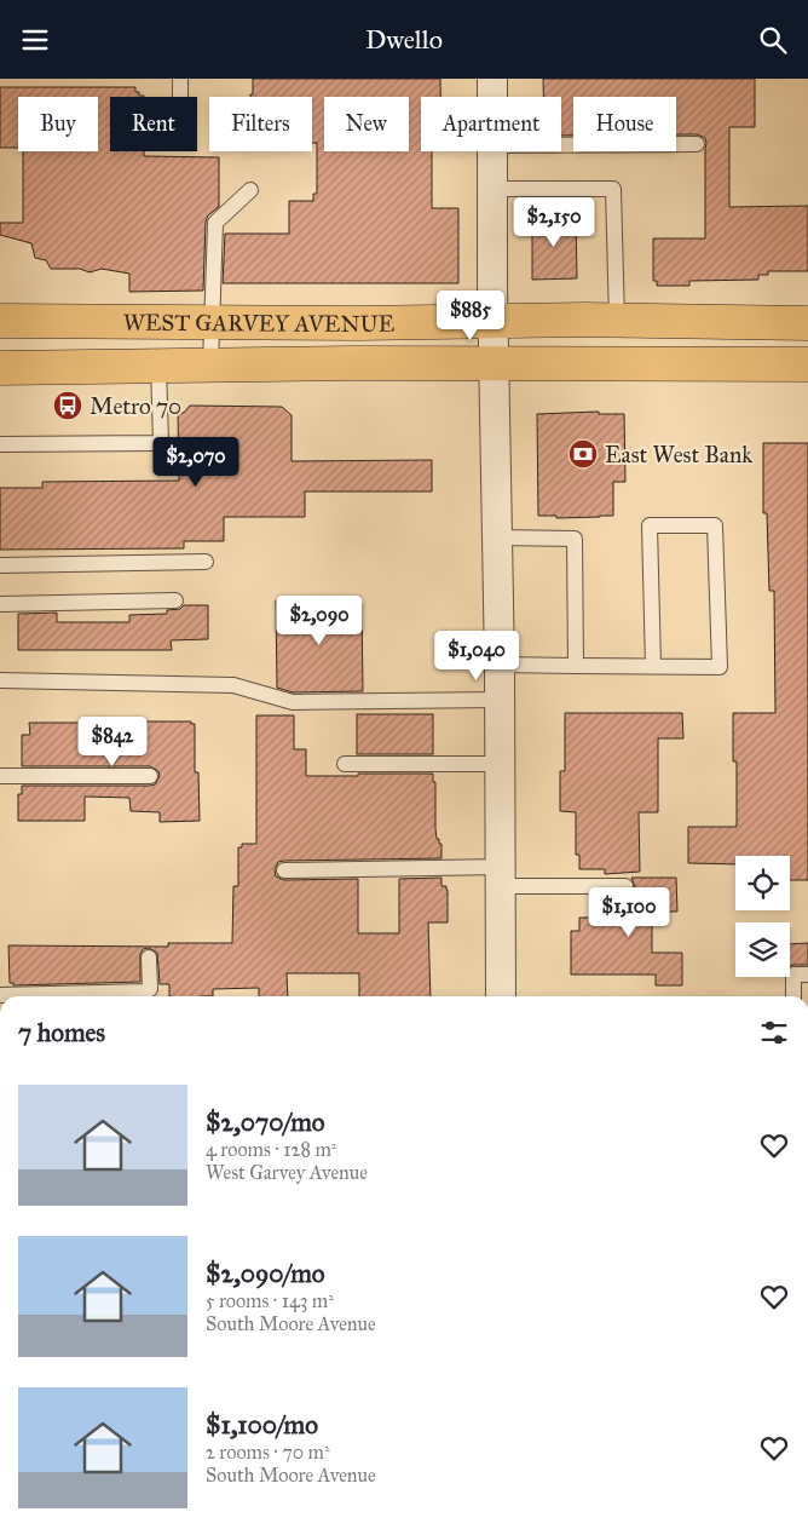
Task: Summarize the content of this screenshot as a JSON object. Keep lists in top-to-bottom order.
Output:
{
  "streets": {
    "main road": ["WEST GARVEY AVENUE"]
  },
  "places": {
    "bus stop": ["Metro 70"],
    "bank": ["East West Bank"]
  },
  "page": {
    "header": "Dwello",
    "chip": [
      "Buy",
      "Rent",
      "Filters",
      "New",
      "Apartment",
      "House"
    ],
    "price": [
      "$2,150",
      "$885",
      "$2,070",
      "$2,090",
      "$1,040",
      "$842",
      "$1,100"
    ],
    "heading": "7 homes",
    "list": [
      {
        "name": "$2,070/mo",
        "note": "4 rooms · 128 m² · West Garvey Avenue"
      },
      {
        "name": "$2,090/mo",
        "note": "5 rooms · 143 m² · South Moore Avenue"
      },
      {
        "name": "$1,100/mo",
        "note": "2 rooms · 70 m² · South Moore Avenue"
      }
    ]
  }
}
